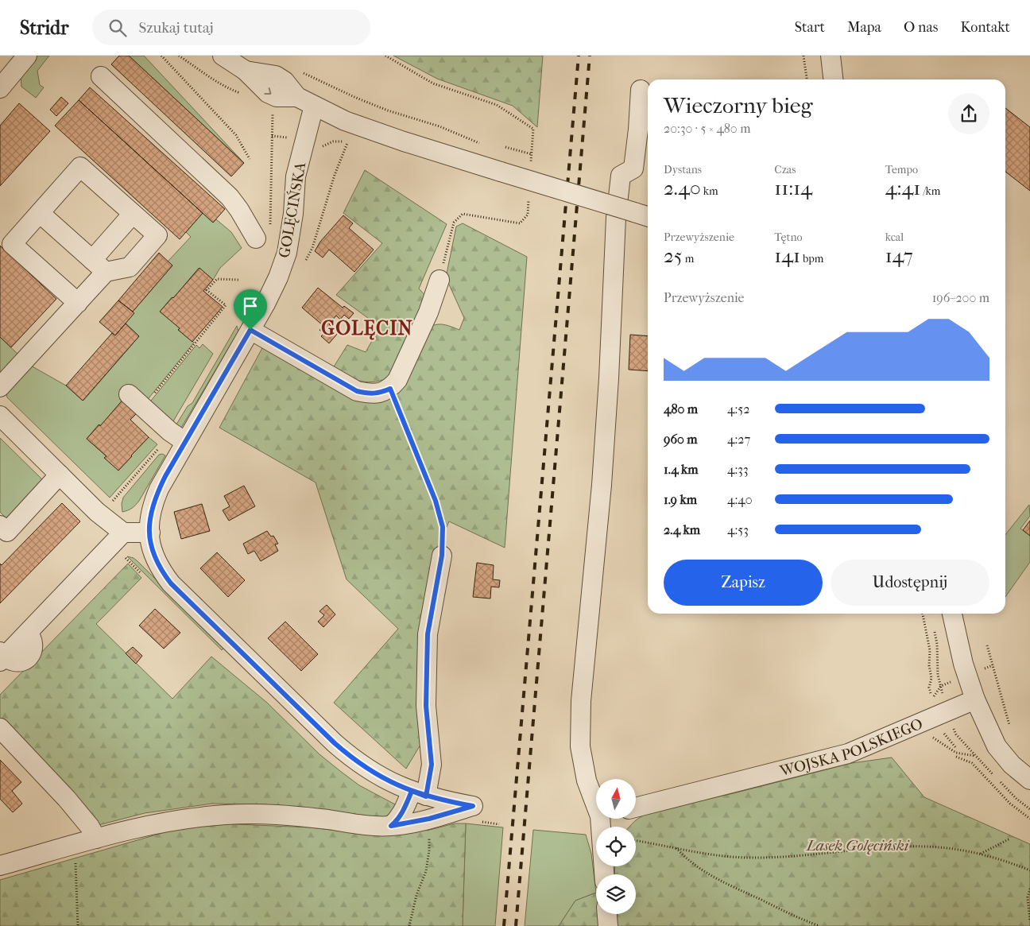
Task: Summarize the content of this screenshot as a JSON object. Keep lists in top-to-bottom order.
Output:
{
  "streets": {
    "street": ["GOLĘCIŃSKA", "WOJSKA POLSKIEGO"]
  },
  "districts": ["GOLĘCIN"],
  "parks": ["Lasek Golęciński"],
  "north": "top",
  "page": {
    "header": "Stridr",
    "search": "Szukaj tutaj",
    "nav": [
      "Start",
      "Mapa",
      "O nas",
      "Kontakt"
    ],
    "heading": ["Wieczorny bieg", "20:30 · 5 × 480 m"],
    "stats": [
      ["Dystans", "2.40 km"],
      ["Czas", "11:14"],
      ["Tempo", "4:41 /km"],
      ["Przewyższenie", "25 m"],
      ["Tętno", "141 bpm"],
      ["kcal", "147"]
    ],
    "chart": ["Przewyższenie", "196–200 m"],
    "list": [
      {
        "name": "480 m",
        "note": "4:52"
      },
      {
        "name": "960 m",
        "note": "4:27"
      },
      {
        "name": "1.4 km",
        "note": "4:33"
      },
      {
        "name": "1.9 km",
        "note": "4:40"
      },
      {
        "name": "2.4 km",
        "note": "4:53"
      }
    ],
    "buttons": ["Zapisz", "Udostępnij"]
  }
}
